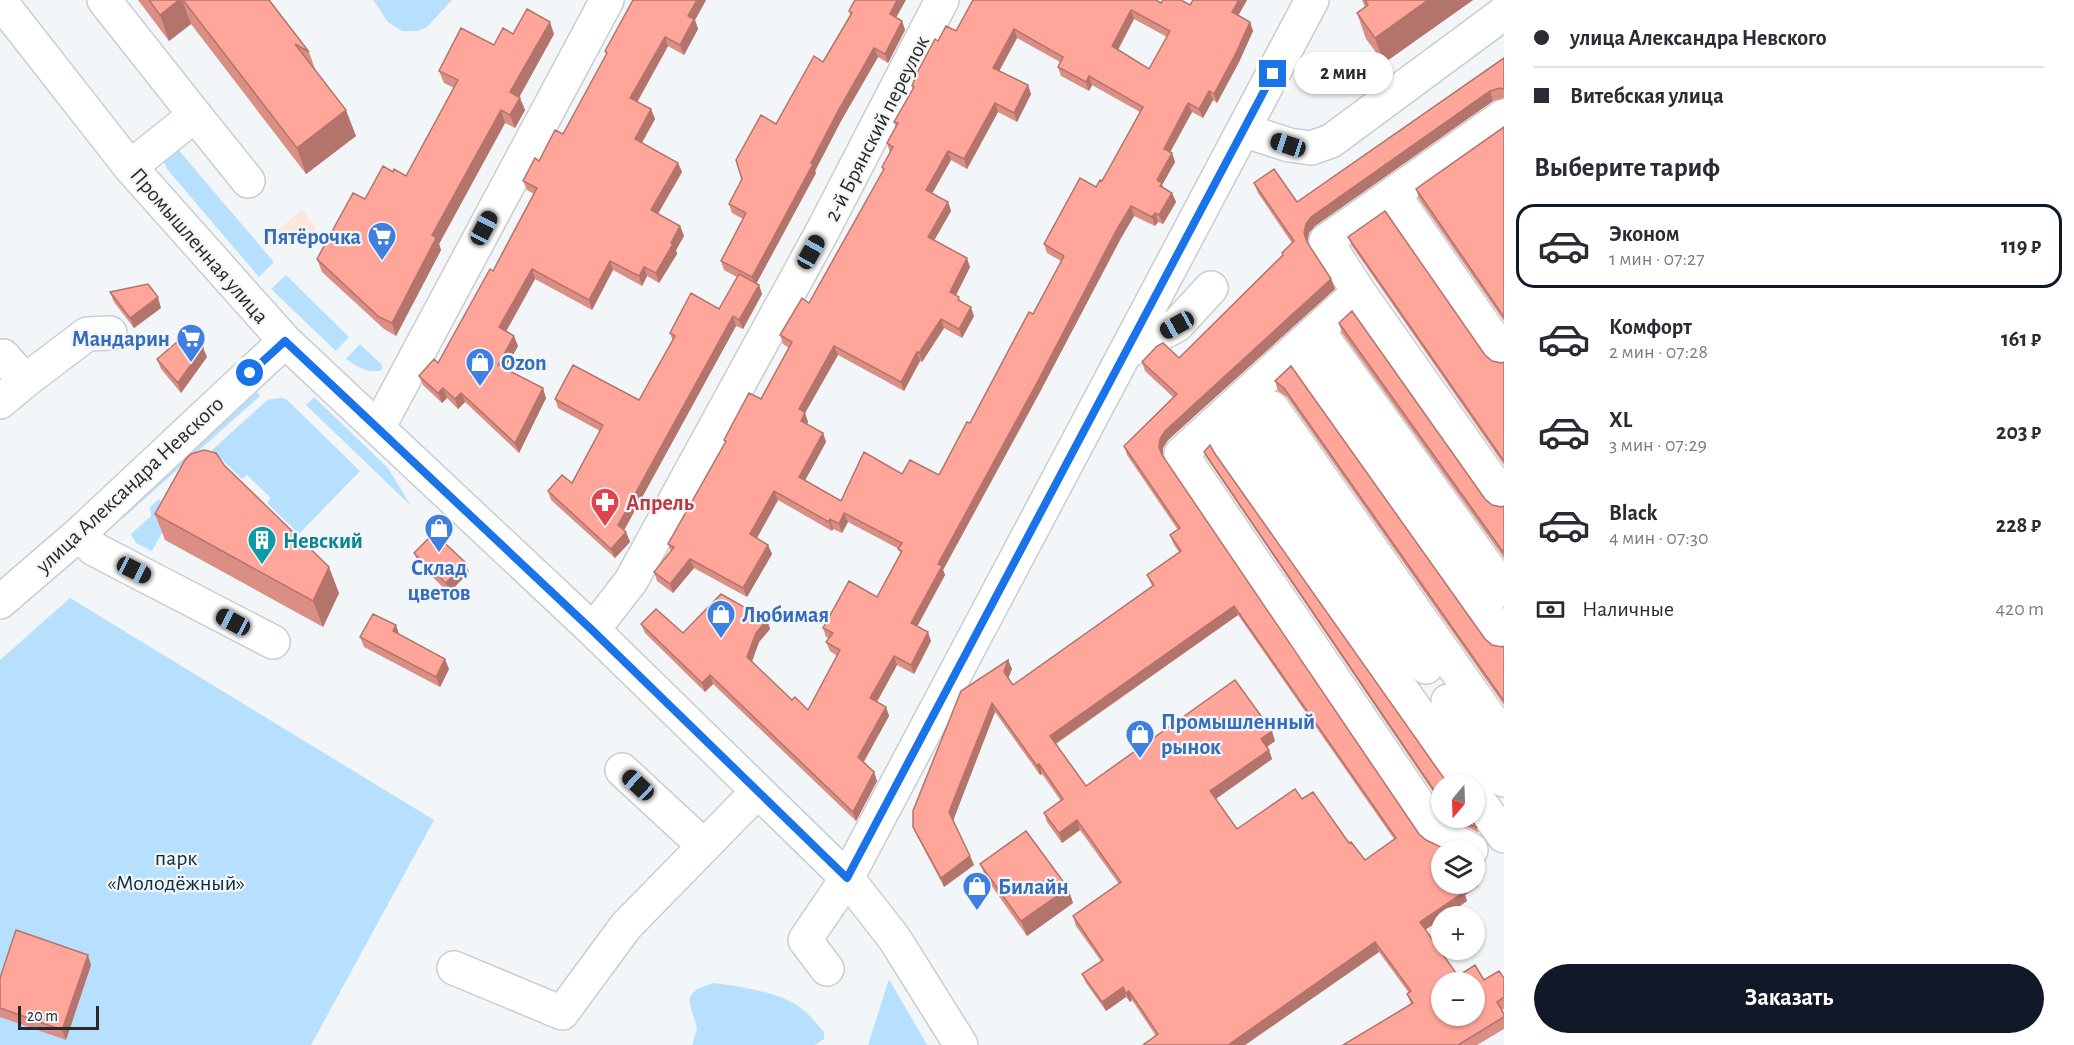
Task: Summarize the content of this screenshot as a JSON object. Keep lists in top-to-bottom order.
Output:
{
  "streets": {
    "street": ["2-й Брянский переулок", "Промышленная улица", "улица Александра Невского"]
  },
  "crossings": [
    ["2-й Брянский переулок", "Промышленная улица"],
    ["Промышленная улица", "улица Александра Невского"]
  ],
  "parks": ["парк «Молодёжный»"],
  "places": {
    "supermarket": ["Пятёрочка", "Мандарин"],
    "shop": [
      "Ozon",
      "Склад цветов",
      "Любимая",
      "Промышленный рынок",
      "Билайн"
    ],
    "pharmacy": ["Апрель"],
    "building": ["Невский"]
  },
  "scale_bar": "20 m",
  "north": "bottom",
  "page": {
    "banner": ["улица Александра Невского", "Витебская улица"],
    "bubble": "2 мин",
    "heading": "Выберите тариф",
    "list": [
      {
        "name": "Эконом",
        "note": "1 мин · 07:27",
        "value": "119 ₽"
      },
      {
        "name": "Комфорт",
        "note": "2 мин · 07:28",
        "value": "161 ₽"
      },
      {
        "name": "XL",
        "note": "3 мин · 07:29",
        "value": "203 ₽"
      },
      {
        "name": "Black",
        "note": "4 мин · 07:30",
        "value": "228 ₽"
      }
    ],
    "pay": ["Наличные", "420 m"],
    "map_buttons": ["+", "−"],
    "buttons": "Заказать",
    "scale": "20 m"
  }
}
